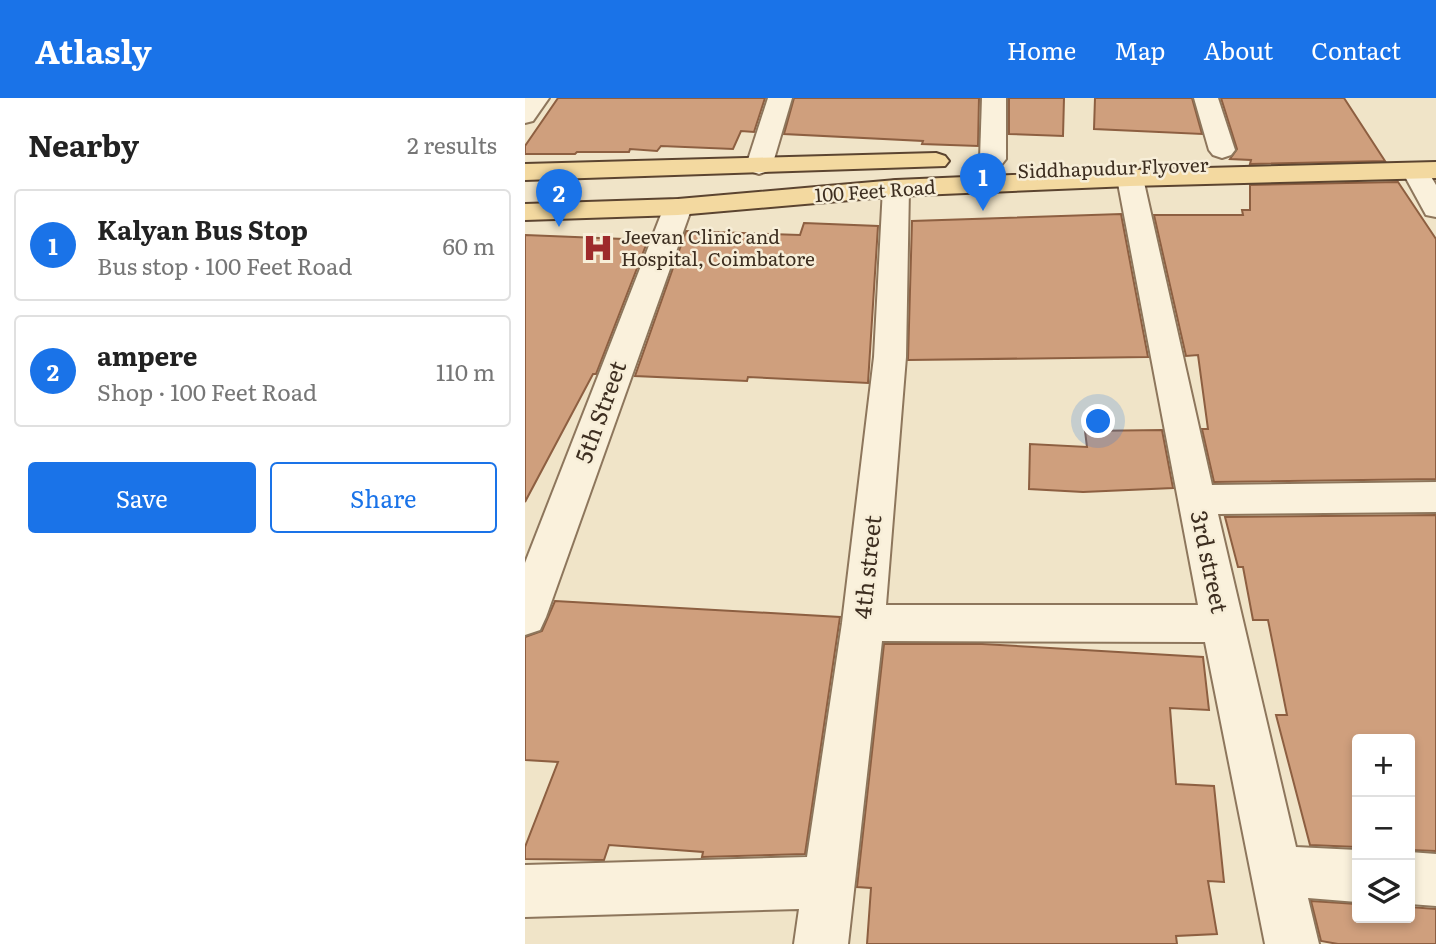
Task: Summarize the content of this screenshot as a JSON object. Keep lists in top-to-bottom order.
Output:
{
  "streets": {
    "main road": ["Siddhapudur Flyover", "100 Feet Road"],
    "street": ["5th Street", "3rd street", "4th street"]
  },
  "crossings": [
    ["Siddhapudur Flyover", "100 Feet Road"],
    ["Siddhapudur Flyover", "5th Street"],
    ["100 Feet Road", "5th Street"],
    ["100 Feet Road", "3rd street"],
    ["100 Feet Road", "4th street"]
  ],
  "places": {
    "hospital": ["Jeevan Clinic and Hospital, Coimbatore"]
  },
  "page": {
    "header": "Atlasly",
    "nav": [
      "Home",
      "Map",
      "About",
      "Contact"
    ],
    "heading": ["Nearby", "2 results"],
    "pins": ["1", "2"],
    "list": [
      {
        "mark": "1",
        "name": "Kalyan Bus Stop",
        "note": "Bus stop · 100 Feet Road",
        "value": "60 m"
      },
      {
        "mark": "2",
        "name": "ampere",
        "note": "Shop · 100 Feet Road",
        "value": "110 m"
      }
    ],
    "buttons": ["Save", "Share"],
    "map_buttons": ["+", "−"]
  }
}
